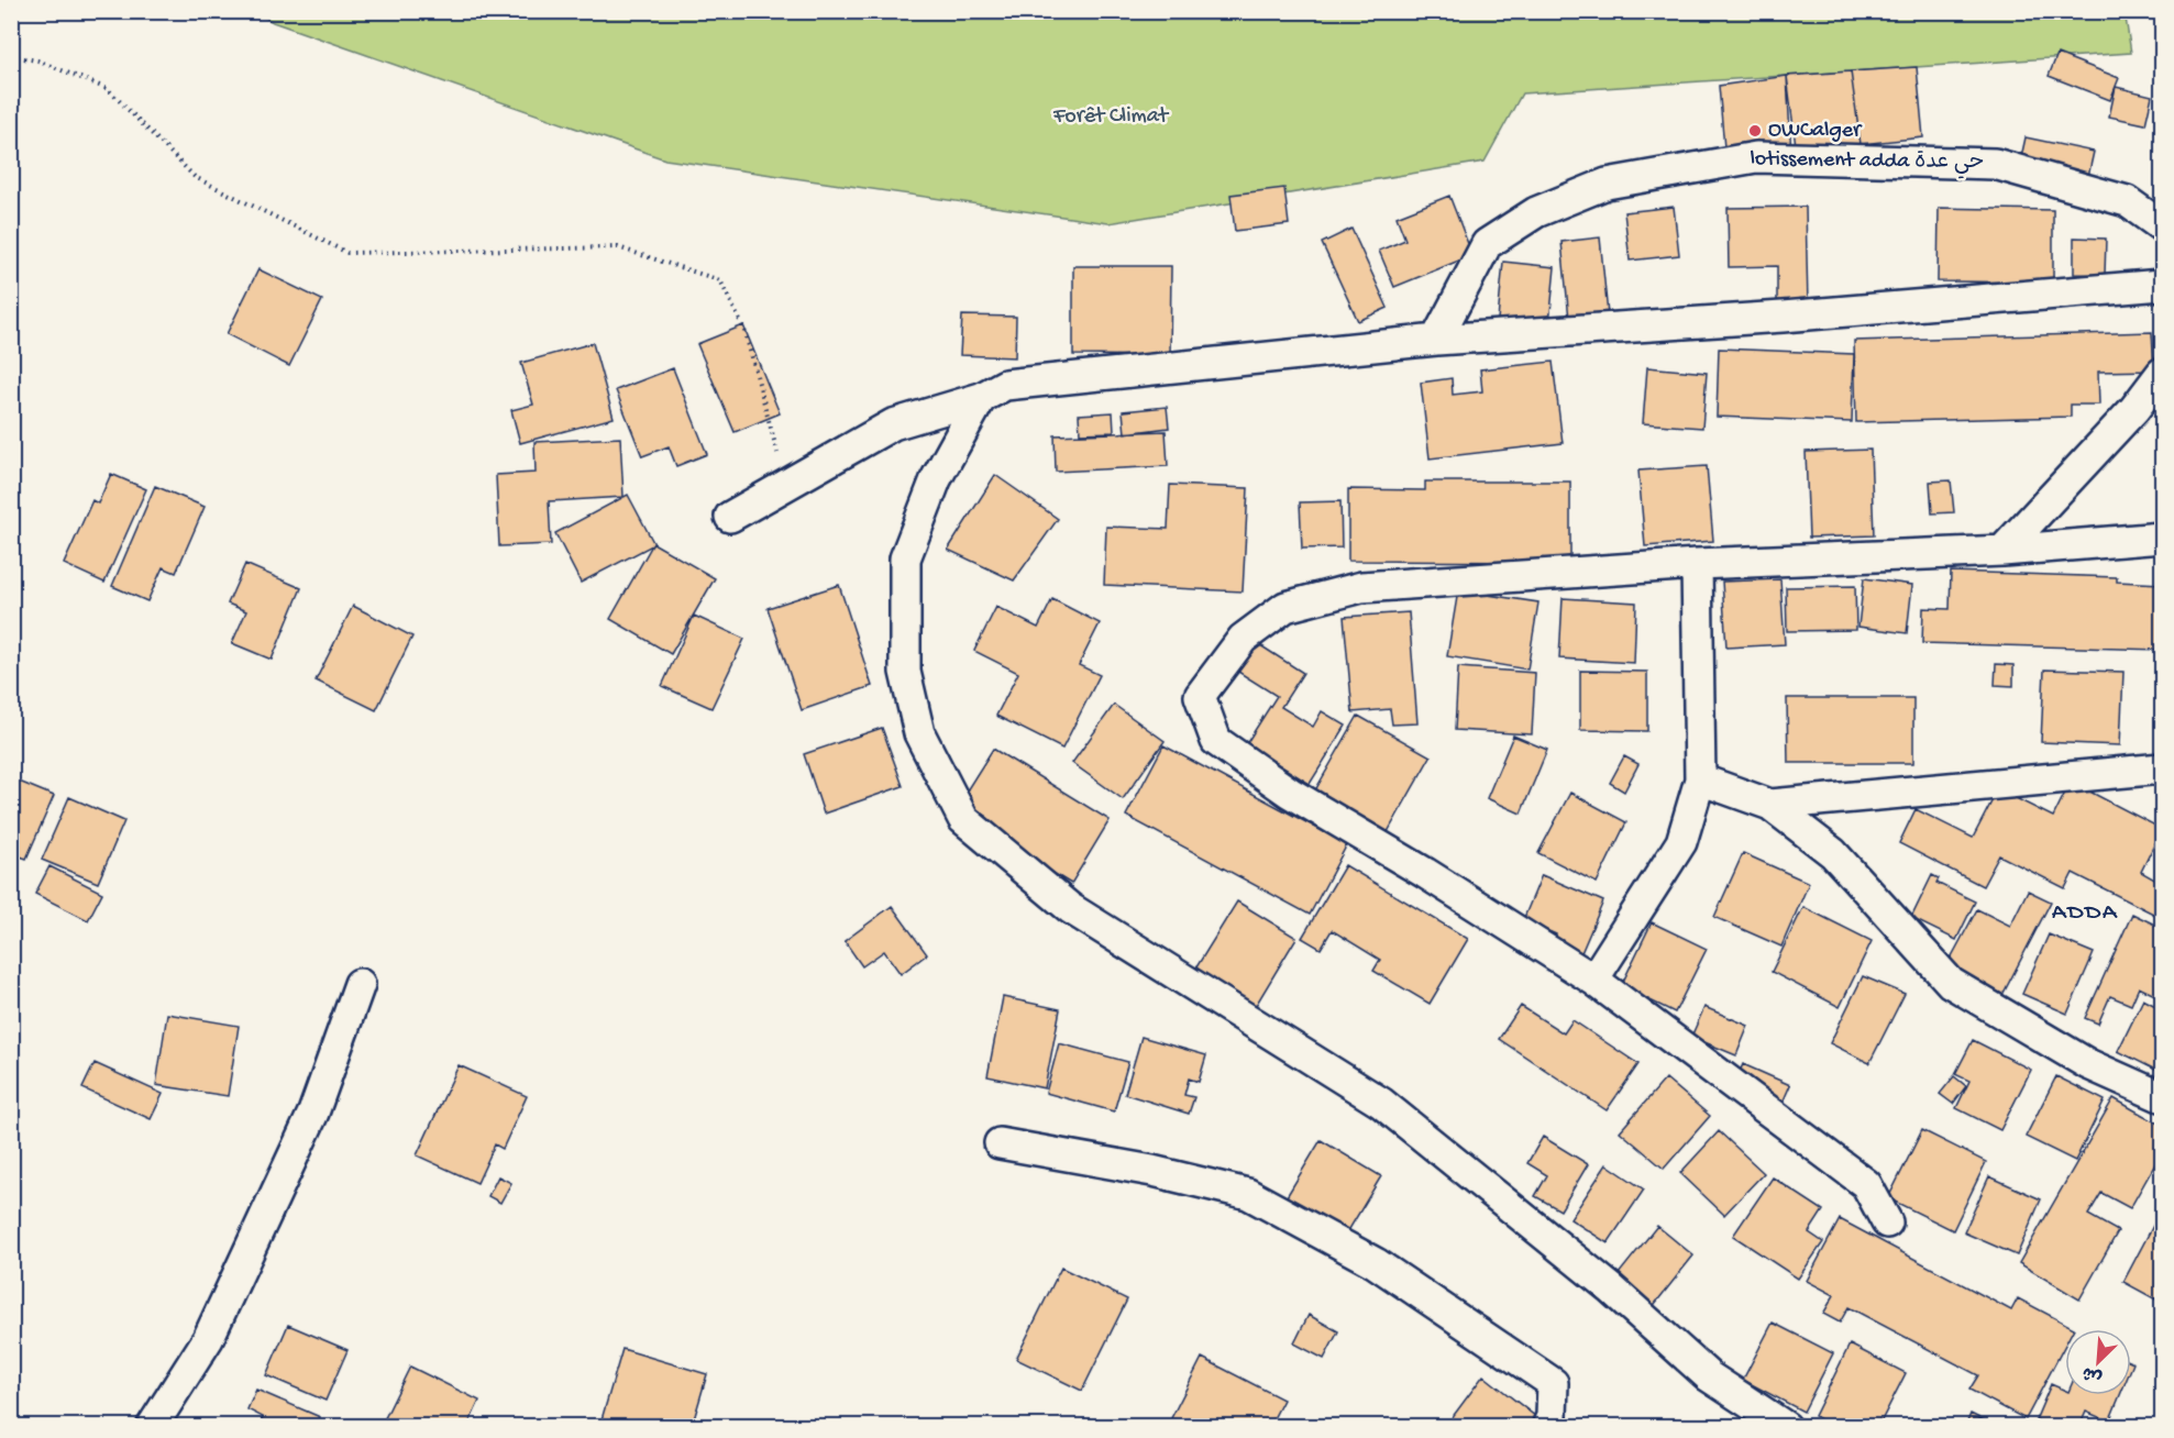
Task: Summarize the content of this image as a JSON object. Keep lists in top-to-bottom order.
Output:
{
  "streets": {
    "street": ["lotissement adda حي عدة"]
  },
  "districts": ["ADDA"],
  "parks": ["Forêt Climat"],
  "places": ["OWCalger"],
  "north": "bottom left"
}
